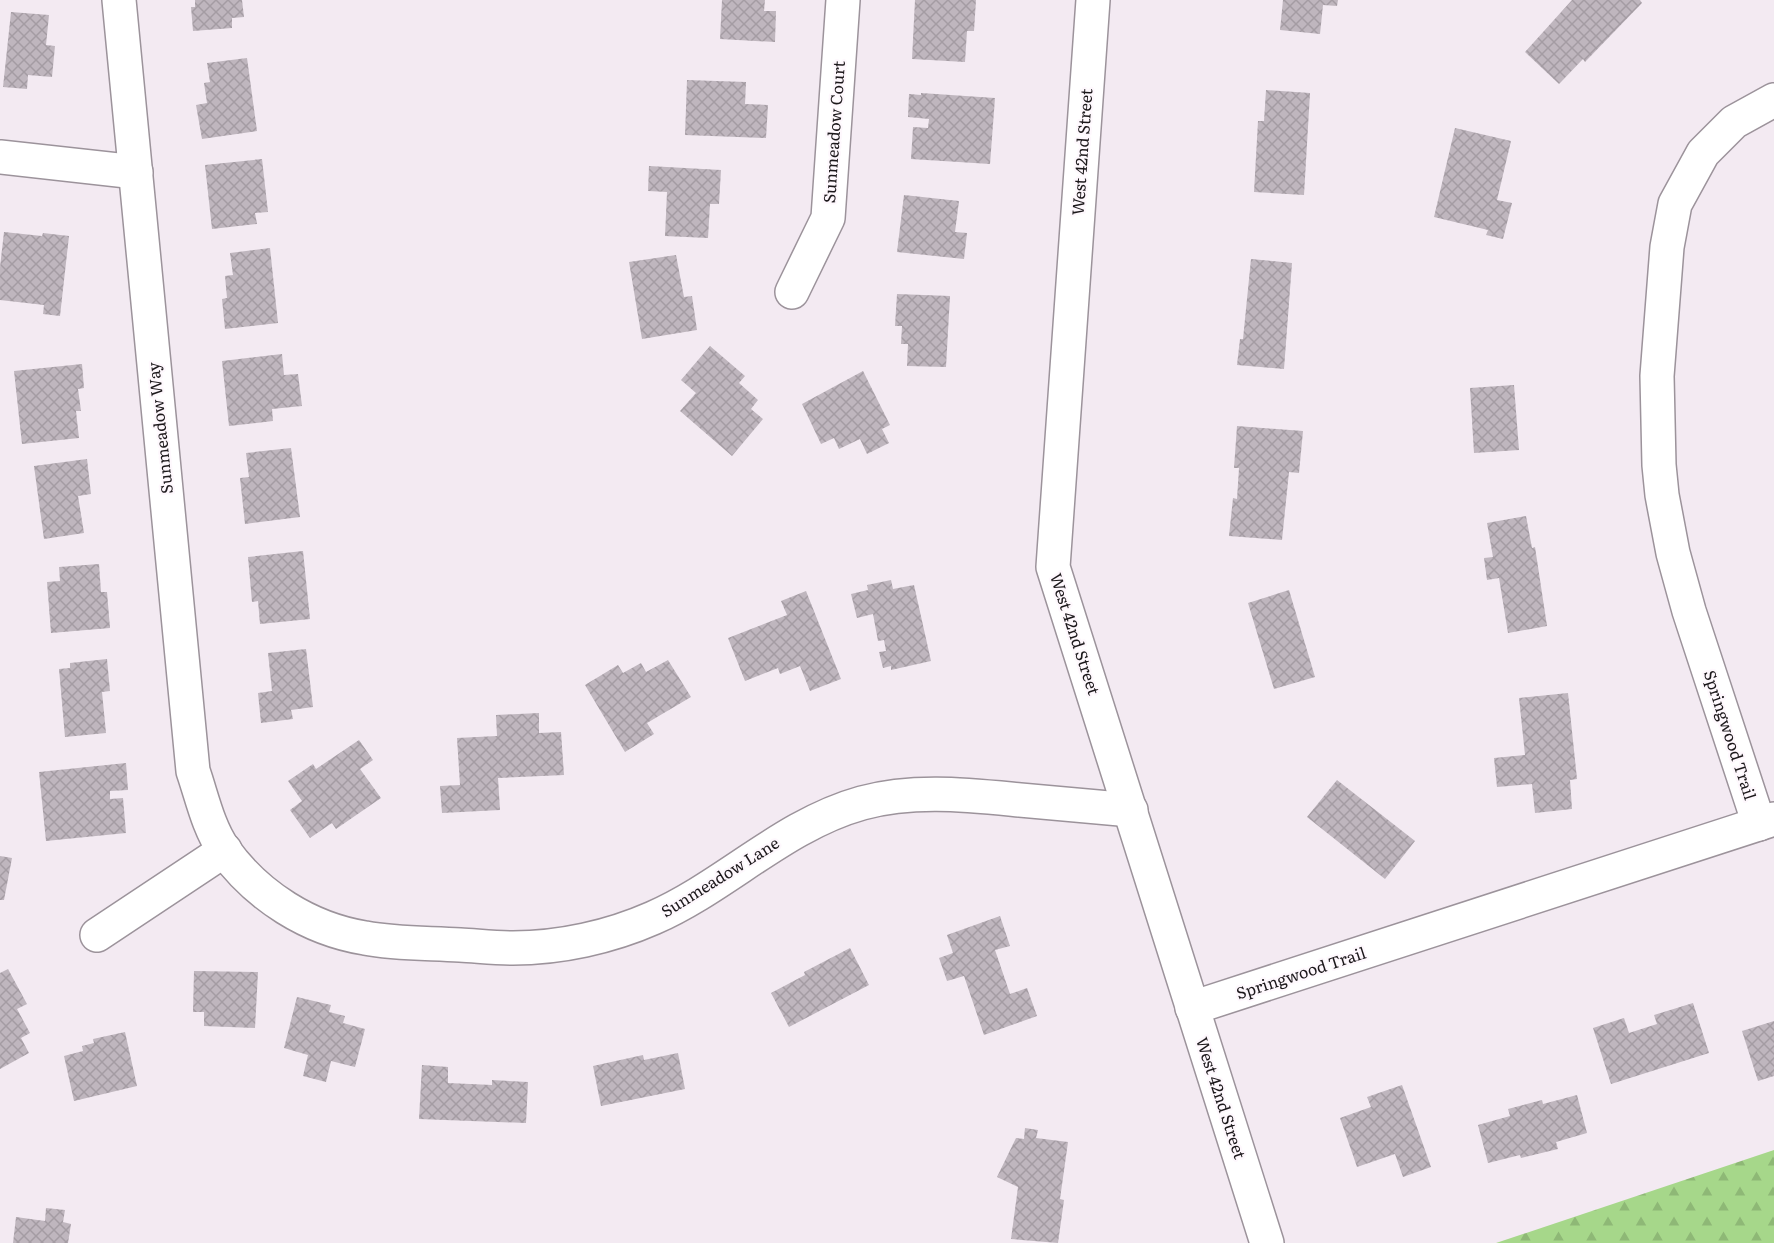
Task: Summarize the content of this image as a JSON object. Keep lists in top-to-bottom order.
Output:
{
  "streets": {
    "street": [
      "Sunmeadow Court",
      "West 42nd Street",
      "Sunmeadow Way",
      "Springwood Trail",
      "Sunmeadow Lane"
    ]
  },
  "crossings": [
    ["West 42nd Street", "Springwood Trail"],
    ["West 42nd Street", "Sunmeadow Lane"],
    ["Sunmeadow Way", "Sunmeadow Lane"]
  ]
}
